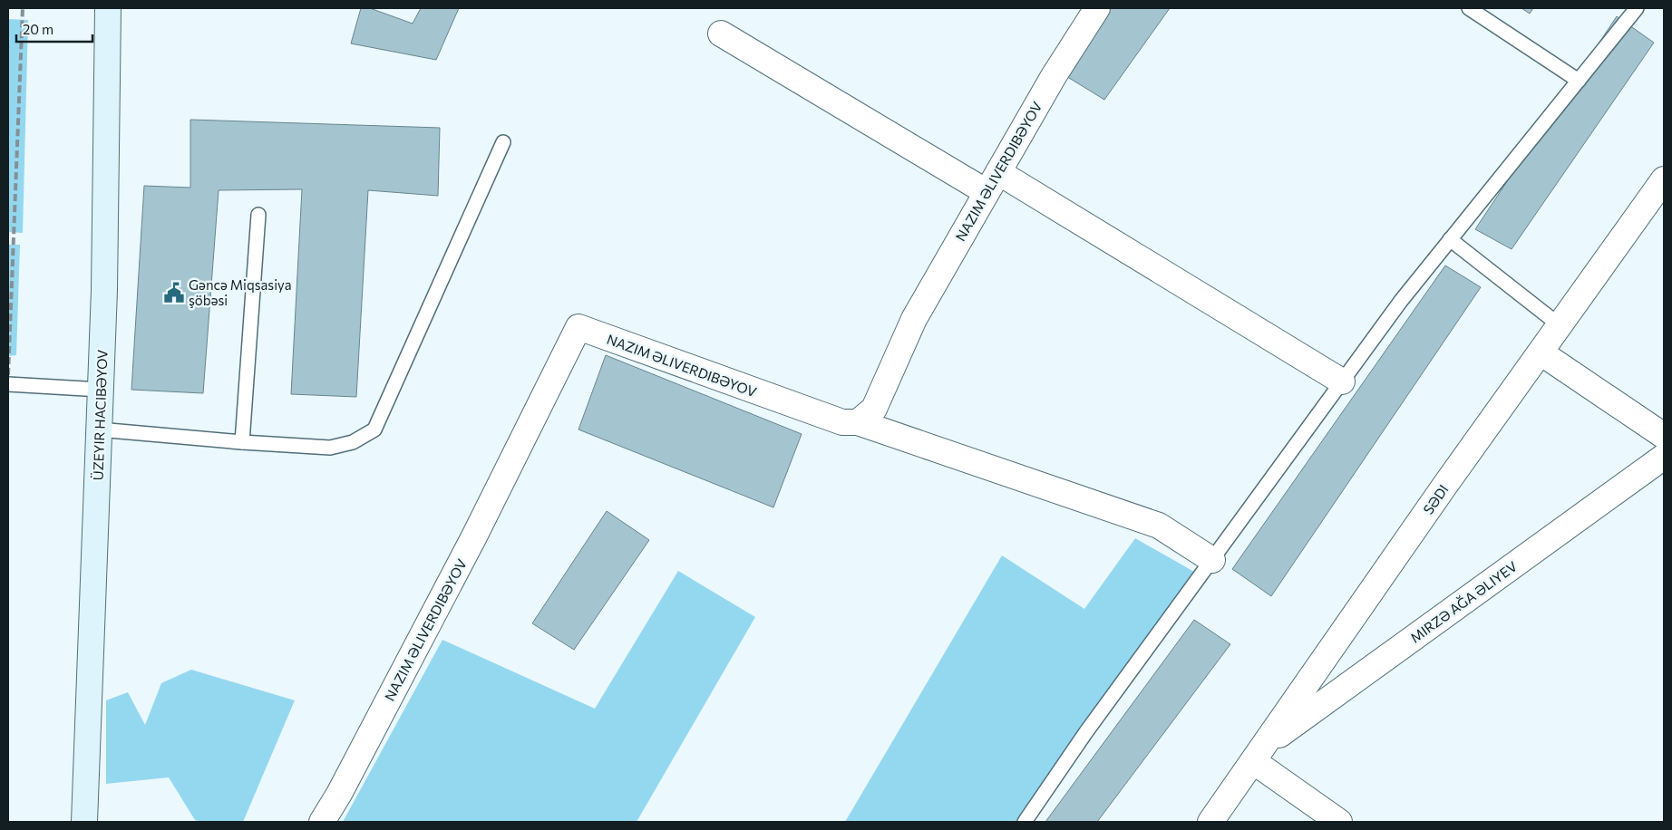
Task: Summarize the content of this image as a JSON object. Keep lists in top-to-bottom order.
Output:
{
  "streets": {
    "street": ["NAZIM ƏLIVERDIBƏYOV", "SƏDI", "MIRZƏ AĞA ƏLIYEV"]
  },
  "crossings": [
    ["SƏDI", "MIRZƏ AĞA ƏLIYEV"]
  ],
  "places": {
    "public building": ["Gəncə Miqsasiya şöbəsi"]
  },
  "scale_bar": "20 m"
}
